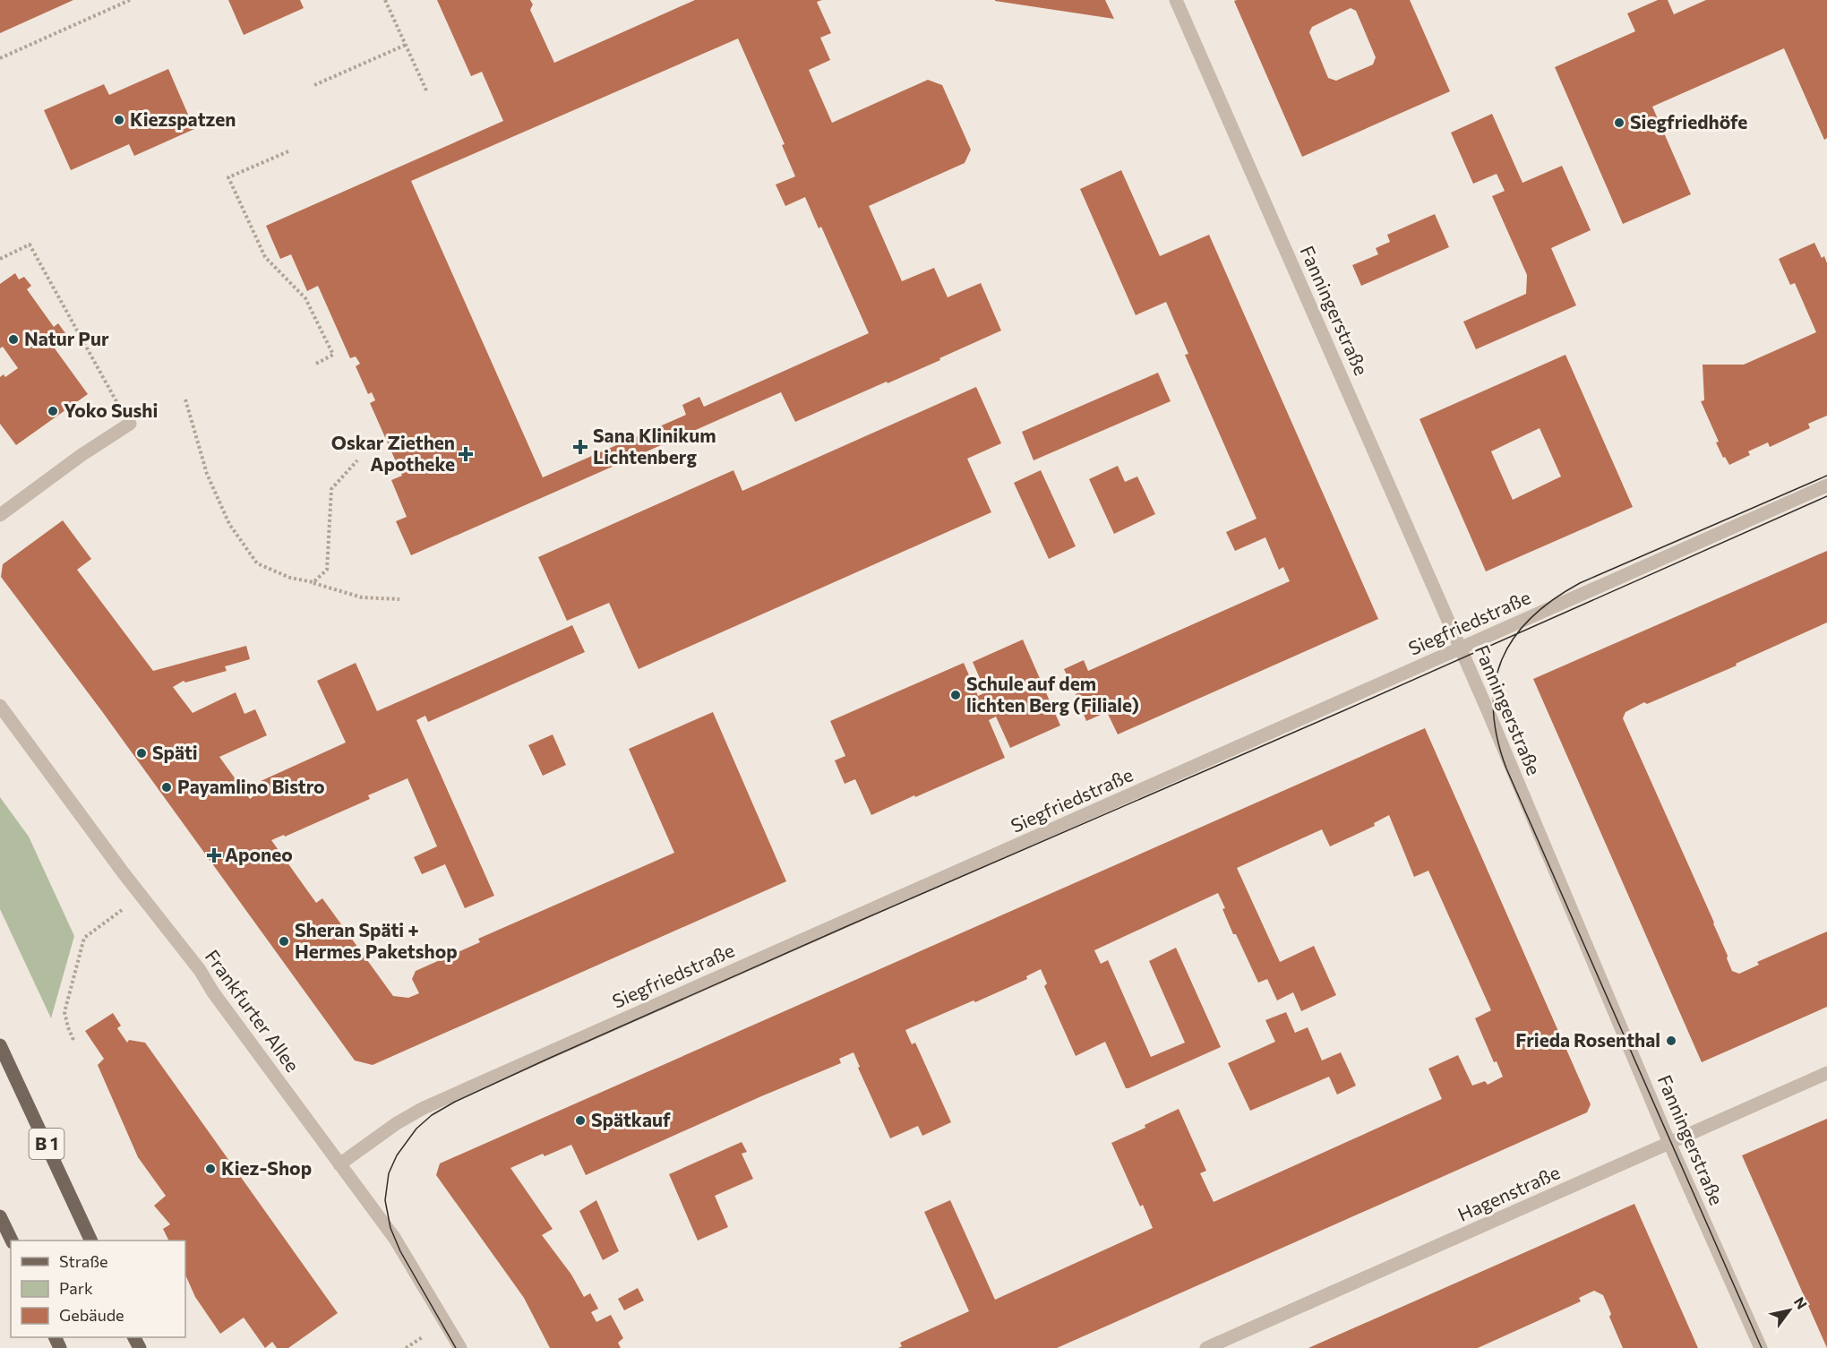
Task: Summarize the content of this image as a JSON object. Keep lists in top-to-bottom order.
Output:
{
  "streets": {
    "main road": ["B 1"],
    "street": [
      "Fanningerstraße",
      "Siegfriedstraße",
      "Frankfurter Allee",
      "Hagenstraße"
    ]
  },
  "crossings": [
    ["Fanningerstraße", "Siegfriedstraße"],
    ["Fanningerstraße", "Hagenstraße"],
    ["Siegfriedstraße", "Frankfurter Allee"]
  ],
  "places": {
    "other": [
      "Kiezspatzen",
      "Siegfriedhöfe",
      "Natur Pur",
      "Yoko Sushi",
      "Schule auf dem lichten Berg (Filiale)",
      "Späti",
      "Payamlino Bistro",
      "Sheran Späti + Hermes Paketshop",
      "Frieda Rosenthal",
      "Spätkauf",
      "Kiez-Shop"
    ],
    "health": ["Sana Klinikum Lichtenberg", "Oskar Ziethen Apotheke", "Aponeo"]
  },
  "legend": ["Straße", "Park", "Gebäude"],
  "north": "top right"
}
